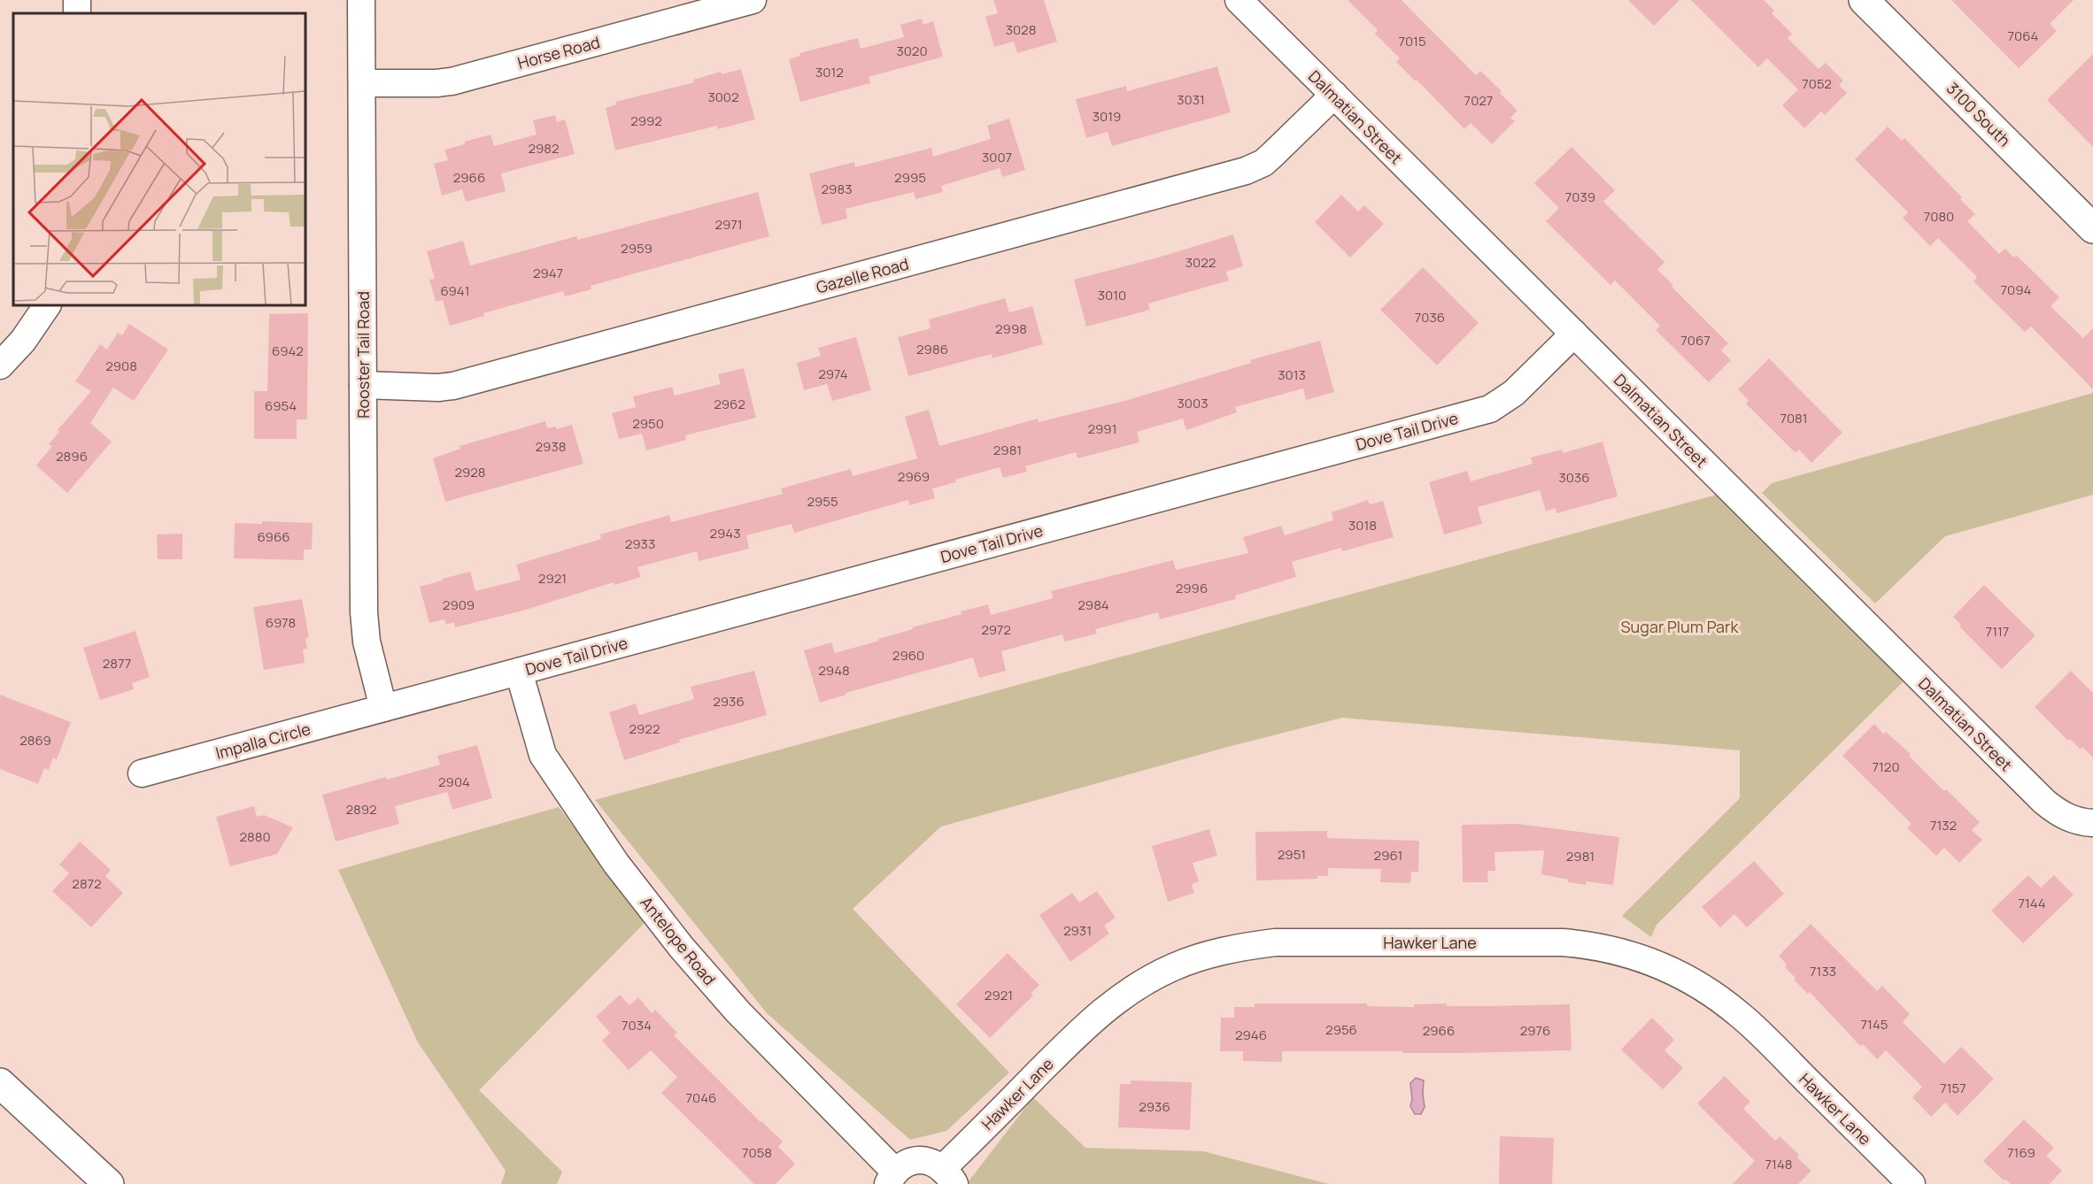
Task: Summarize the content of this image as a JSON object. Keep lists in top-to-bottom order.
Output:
{
  "streets": {
    "main road": ["3100 South"],
    "street": [
      "Horse Road",
      "Dalmatian Street",
      "Gazelle Road",
      "Rooster Tail Road",
      "Dove Tail Drive",
      "Impalla Circle",
      "Antelope Road",
      "Hawker Lane"
    ]
  },
  "crossings": [
    ["Horse Road", "Rooster Tail Road"],
    ["Dalmatian Street", "Gazelle Road"],
    ["Dalmatian Street", "Dove Tail Drive"],
    ["Gazelle Road", "Rooster Tail Road"],
    ["Rooster Tail Road", "Dove Tail Drive"],
    ["Rooster Tail Road", "Impalla Circle"],
    ["Dove Tail Drive", "Impalla Circle"],
    ["Dove Tail Drive", "Antelope Road"]
  ],
  "parks": ["Sugar Plum Park"],
  "house_numbers": [
    "3028",
    "7064",
    "7015",
    "3020",
    "3012",
    "7052",
    "3002",
    "3031",
    "7027",
    "3019",
    "2992",
    "2982",
    "3007",
    "2966",
    "2995",
    "2983",
    "7039",
    "7080",
    "2971",
    "2959",
    "3022",
    "2947",
    "7094",
    "6941",
    "3010",
    "7036",
    "2998",
    "7067",
    "2986",
    "6942",
    "2908",
    "2974",
    "3013",
    "3003",
    "2962",
    "6954",
    "7081",
    "2950",
    "2991",
    "2938",
    "2981",
    "2896",
    "2928",
    "2969",
    "3036",
    "2955",
    "3018",
    "2943",
    "6966",
    "2933",
    "2921",
    "2996",
    "2909",
    "2984",
    "6978",
    "2972",
    "7117",
    "2960",
    "2877",
    "2948",
    "2936",
    "2922",
    "2869",
    "7120",
    "2904",
    "2892",
    "7132",
    "2880",
    "2951",
    "2961",
    "2981",
    "2872",
    "7144",
    "2931",
    "7133",
    "2921",
    "7145",
    "7034",
    "2956",
    "2966",
    "2976",
    "2946",
    "7157",
    "7046",
    "2936",
    "7058",
    "7169",
    "7148"
  ]
}
